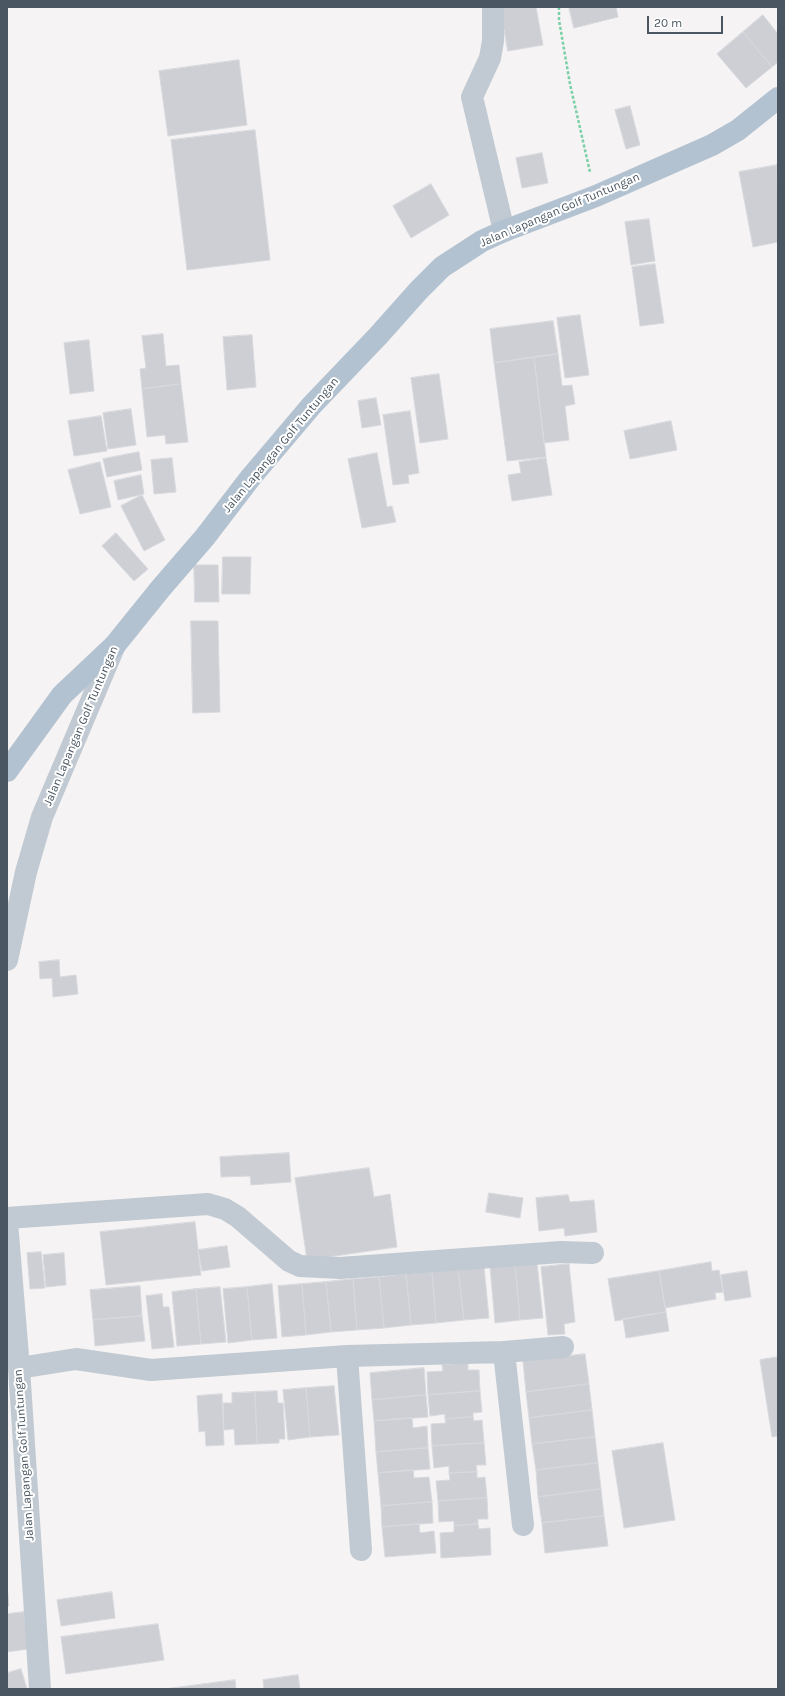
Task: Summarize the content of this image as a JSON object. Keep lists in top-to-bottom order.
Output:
{
  "streets": {
    "main road": ["Jalan Lapangan Golf Tuntungan"]
  },
  "scale_bar": "20 m"
}
